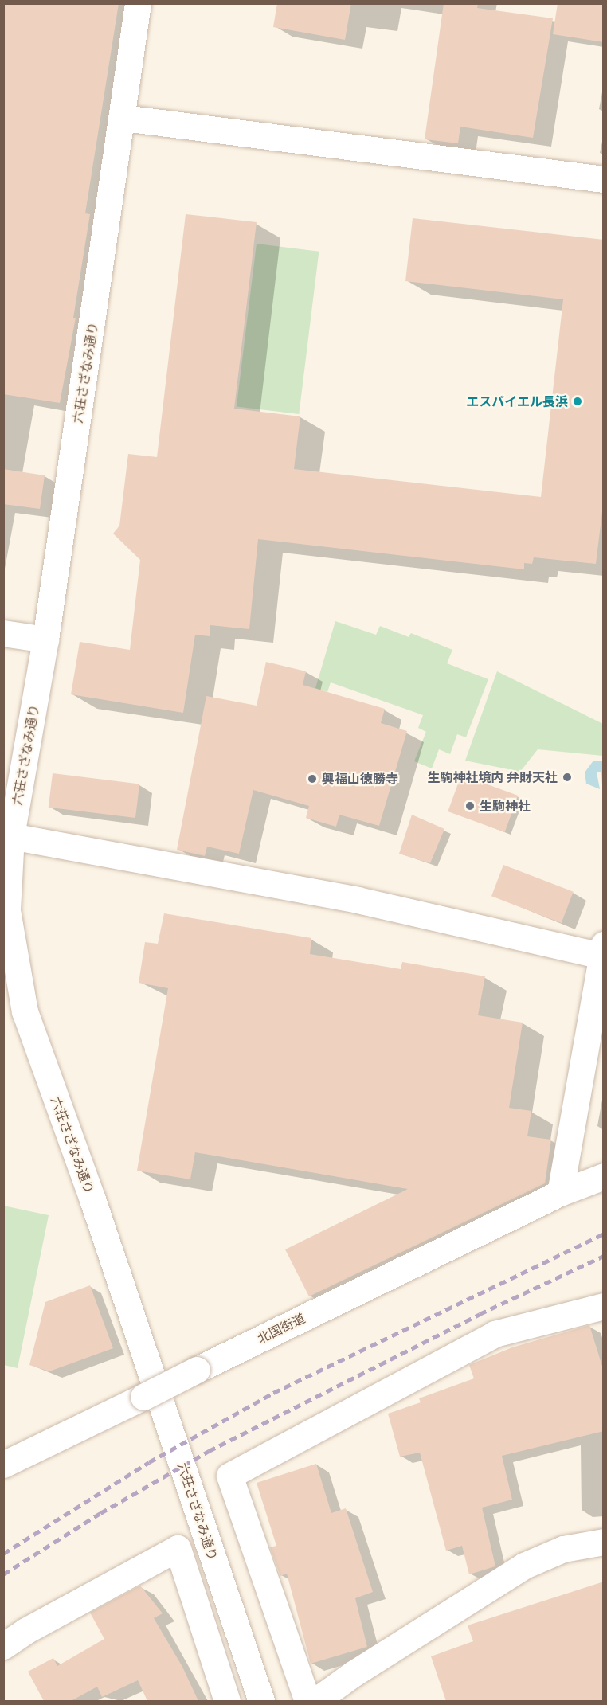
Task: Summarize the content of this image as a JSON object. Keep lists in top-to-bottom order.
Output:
{
  "streets": {
    "street": ["六荘さざなみ通り", "北国街道"]
  },
  "places": [
    "エスバイエル長浜",
    "生駒神社境内 弁財天社",
    "興福山徳勝寺",
    "生駒神社"
  ]
}
